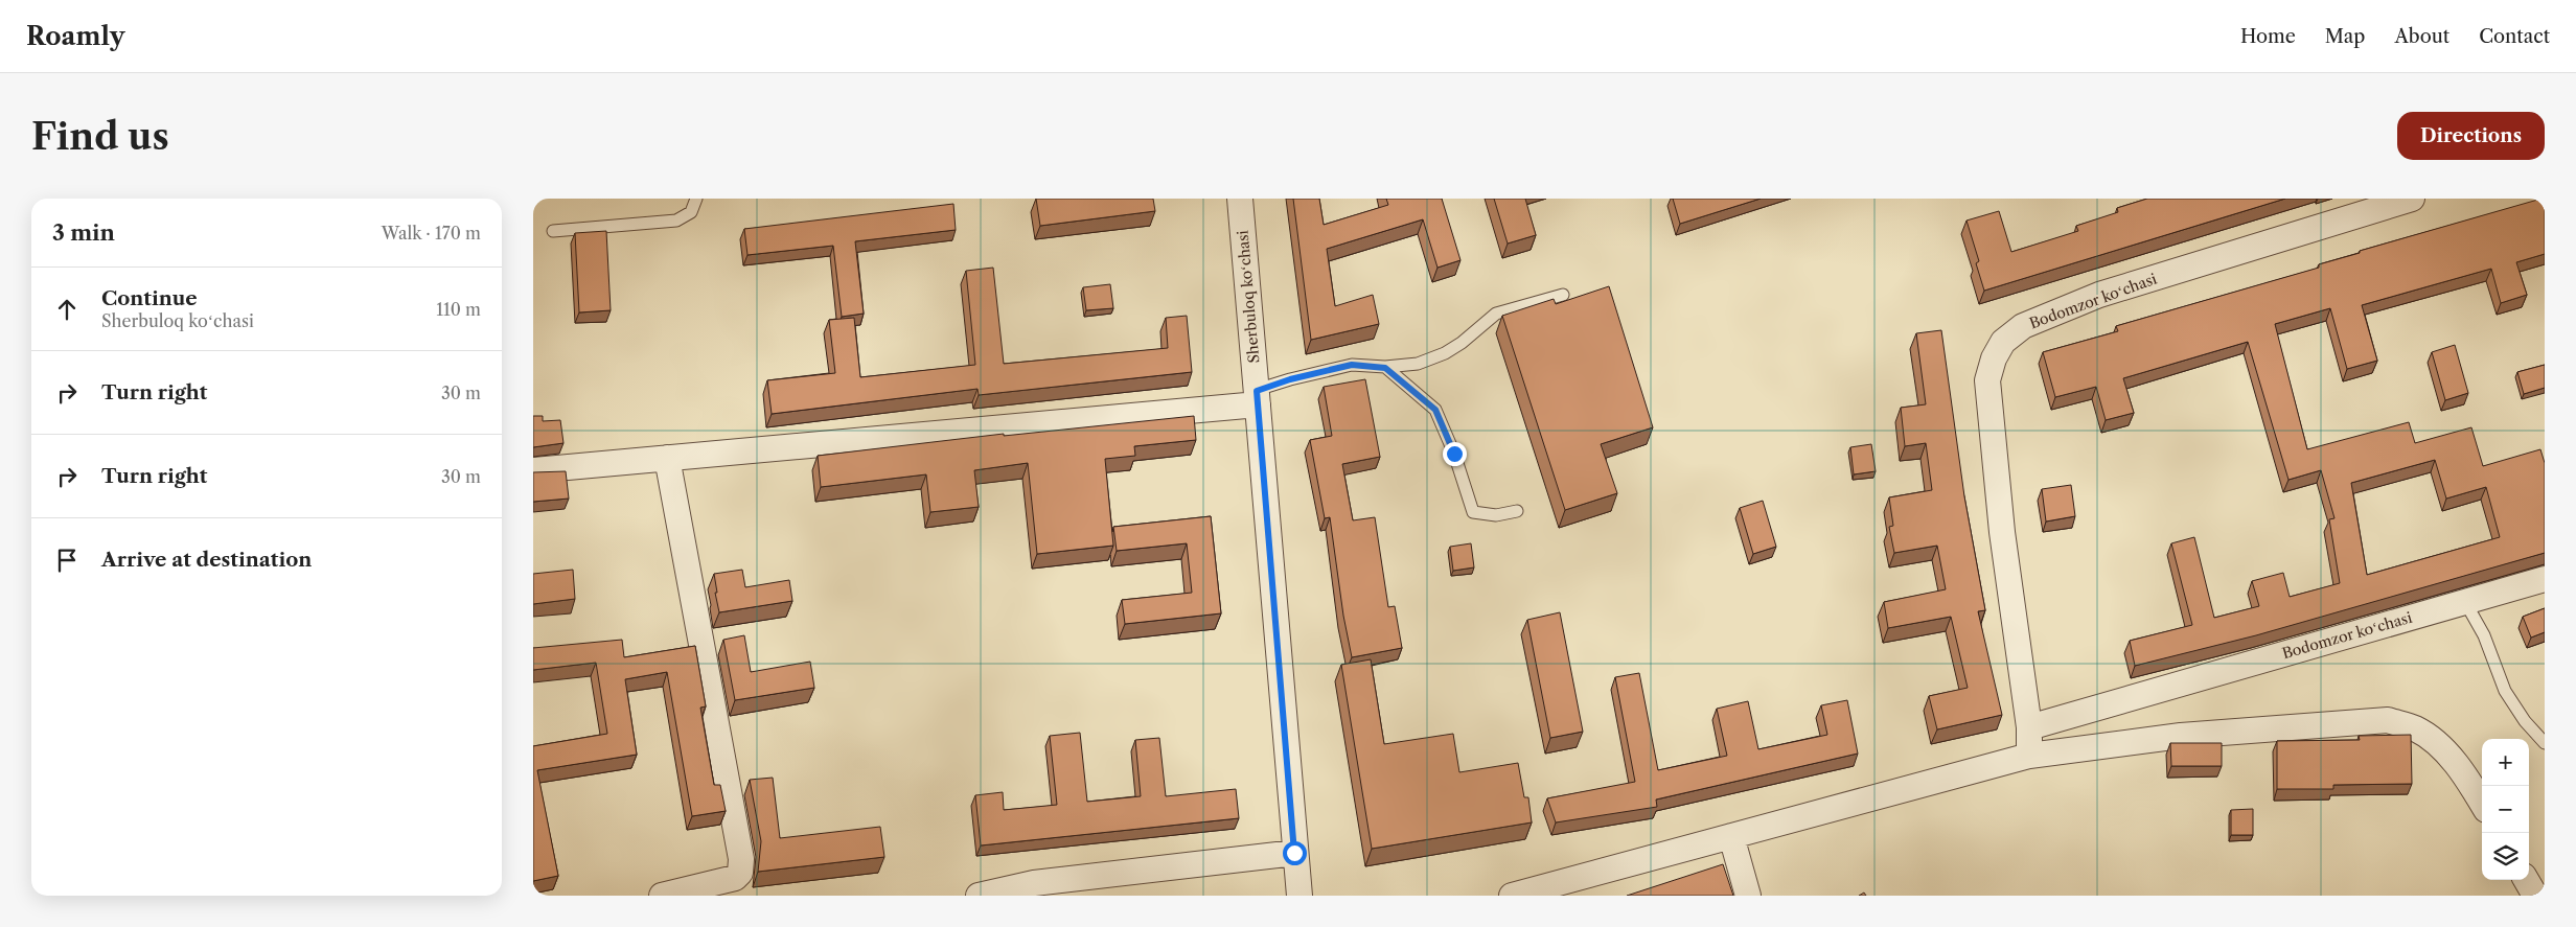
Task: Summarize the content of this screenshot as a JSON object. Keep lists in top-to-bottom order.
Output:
{
  "streets": {
    "street": ["Sherbuloq koʻchasi", "Bodomzor koʻchasi"]
  },
  "page": {
    "header": "Roamly",
    "nav": [
      "Home",
      "Map",
      "About",
      "Contact"
    ],
    "buttons": "Directions",
    "title": "Find us",
    "heading": ["3 min", "Walk · 170 m"],
    "list": [
      ["Continue", "Sherbuloq koʻchasi", "110 m"],
      ["Turn right", "30 m"],
      ["Turn right", "30 m"],
      "Arrive at destination"
    ],
    "map_buttons": ["+", "−"]
  }
}
